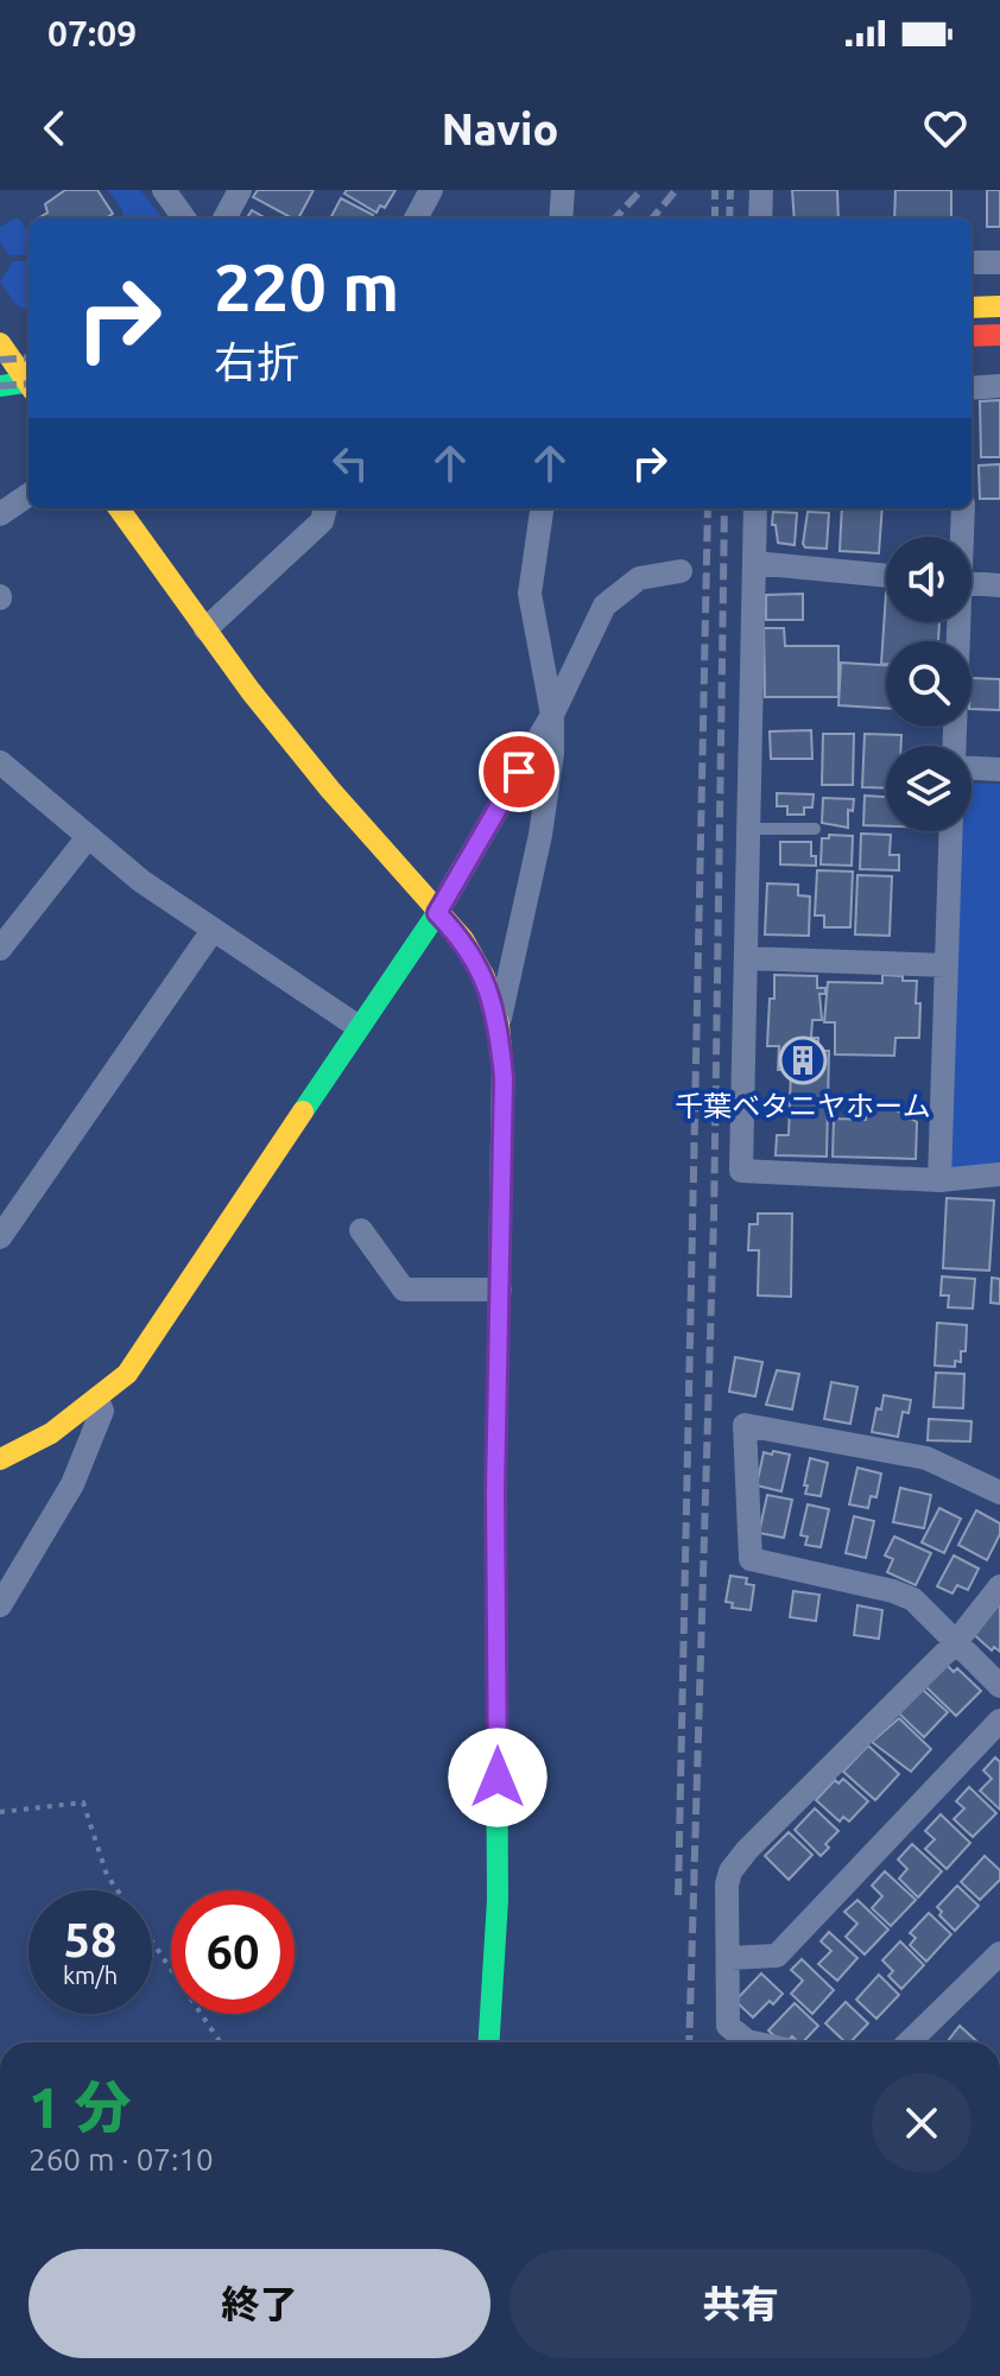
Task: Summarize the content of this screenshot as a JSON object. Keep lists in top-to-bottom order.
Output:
{
  "places": {
    "building": ["千葉ベタニヤホーム"]
  },
  "page": {
    "status": "07:09",
    "header": "Navio",
    "turn": ["220 m", "右折"],
    "speed": "58 km/h",
    "limit": "60",
    "heading": ["1 分", "260 m · 07:10"],
    "buttons": ["終了", "共有"]
  }
}
